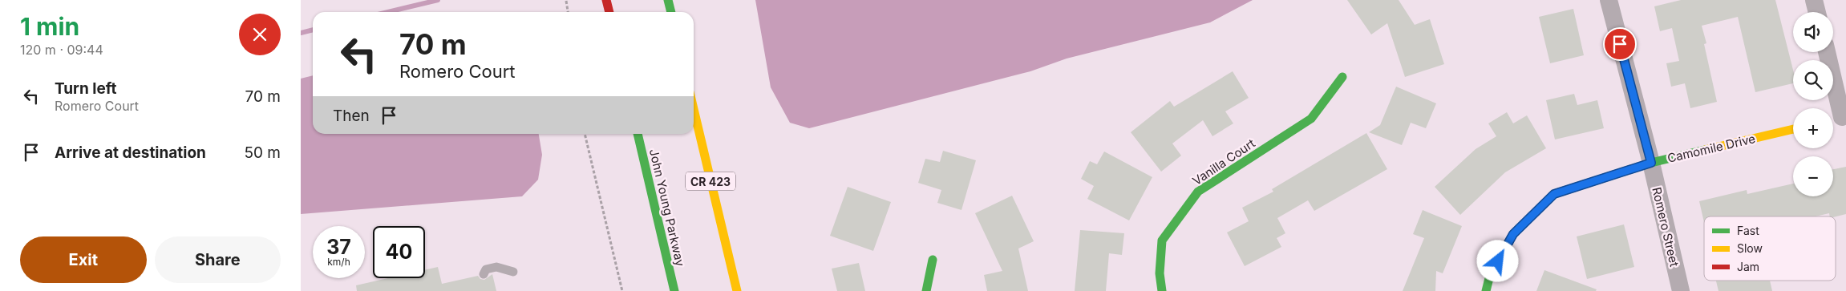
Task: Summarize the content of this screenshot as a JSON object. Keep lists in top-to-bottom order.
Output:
{
  "streets": {
    "main road": [
      "Camomile Drive",
      "Vanilla Court",
      "CR 423",
      "John Young Parkway"
    ],
    "street": ["Romero Street"]
  },
  "crossings": [
    ["Camomile Drive", "Romero Street"]
  ],
  "legend": ["Fast", "Slow", "Jam"],
  "page": {
    "heading": ["1 min", "120 m · 09:44"],
    "map_buttons": ["+", "−"],
    "turn": ["70 m", "Romero Court"],
    "list": [
      {
        "name": "Turn left",
        "note": "Romero Court",
        "value": "70 m"
      },
      {
        "name": "Arrive at destination",
        "value": "50 m"
      }
    ],
    "then": "Then",
    "speed": "37 km/h",
    "limit": "40",
    "buttons": ["Exit", "Share"]
  }
}
